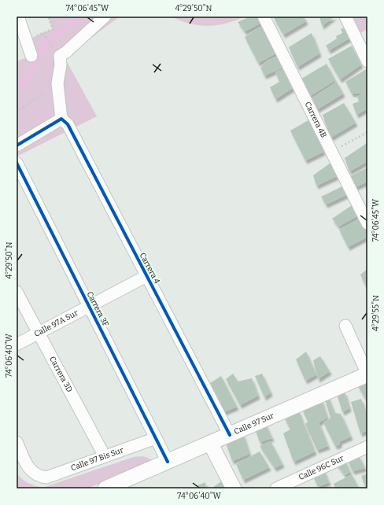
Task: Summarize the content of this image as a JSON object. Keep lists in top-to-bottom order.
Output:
{
  "streets": {
    "street": [
      "Carrera 4B",
      "Carrera 4",
      "Carrera 3F",
      "Calle 97A Sur",
      "Carrera 3D",
      "Calle 97 Sur",
      "Calle 97 Bis Sur",
      "Calle 96C Sur"
    ]
  },
  "crossings": [
    ["Carrera 4", "Calle 97A Sur"],
    ["Carrera 4", "Calle 97 Sur"],
    ["Carrera 3F", "Calle 97A Sur"],
    ["Carrera 3F", "Calle 97 Sur"],
    ["Carrera 3F", "Calle 97 Bis Sur"],
    ["Calle 97A Sur", "Carrera 3D"],
    ["Carrera 3D", "Calle 97 Bis Sur"]
  ],
  "coordinates": [
    "74°06'45\"W",
    "4°29'50\"N",
    "4°29'55\"N",
    "74°06'40\"W"
  ]
}
